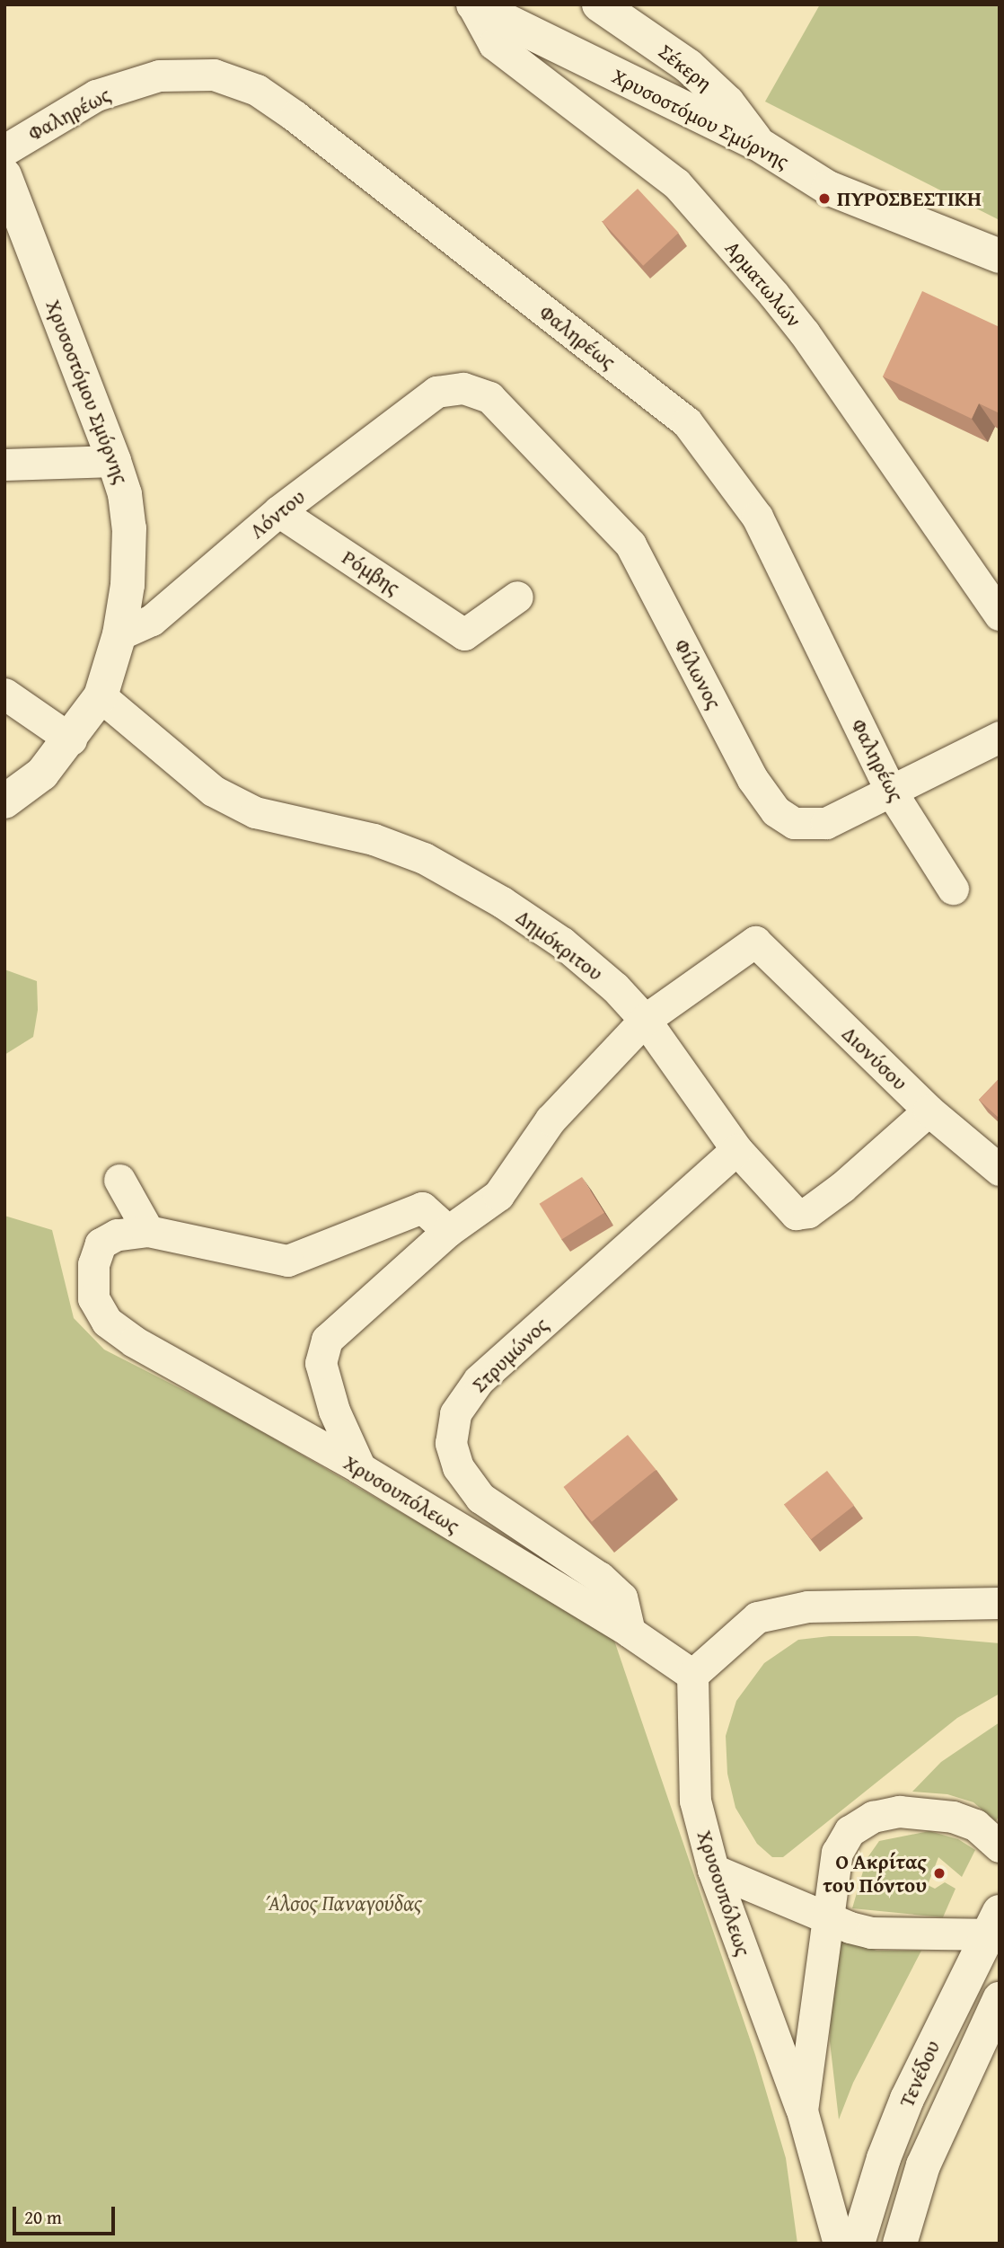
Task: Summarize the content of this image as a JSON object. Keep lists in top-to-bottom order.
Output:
{
  "streets": {
    "street": [
      "Σέκερη",
      "Φαληρέως",
      "Χρυσοστόμου Σμύρνης",
      "Αρματωλών",
      "Λόντου",
      "Ρόμβης",
      "Φίλωνος",
      "Δημόκριτου",
      "Διονύσου",
      "Στρυμώνος",
      "Χρυσουπόλεως",
      "Τενέδου"
    ]
  },
  "crossings": [
    ["Σέκερη", "Χρυσοστόμου Σμύρνης"],
    ["Φαληρέως", "Φίλωνος"],
    ["Χρυσοστόμου Σμύρνης", "Αρματωλών"],
    ["Χρυσοστόμου Σμύρνης", "Λόντου"],
    ["Χρυσοστόμου Σμύρνης", "Δημόκριτου"],
    ["Λόντου", "Ρόμβης"],
    ["Λόντου", "Φίλωνος"],
    ["Δημόκριτου", "Διονύσου"],
    ["Δημόκριτου", "Στρυμώνος"],
    ["Στρυμώνος", "Χρυσουπόλεως"]
  ],
  "parks": ["Άλσος Παναγούδας"],
  "places": ["ΠΥΡΟΣΒΕΣΤΙΚΗ", "Ο Ακρίτας του Πόντου"],
  "scale_bar": "20 m"
}
